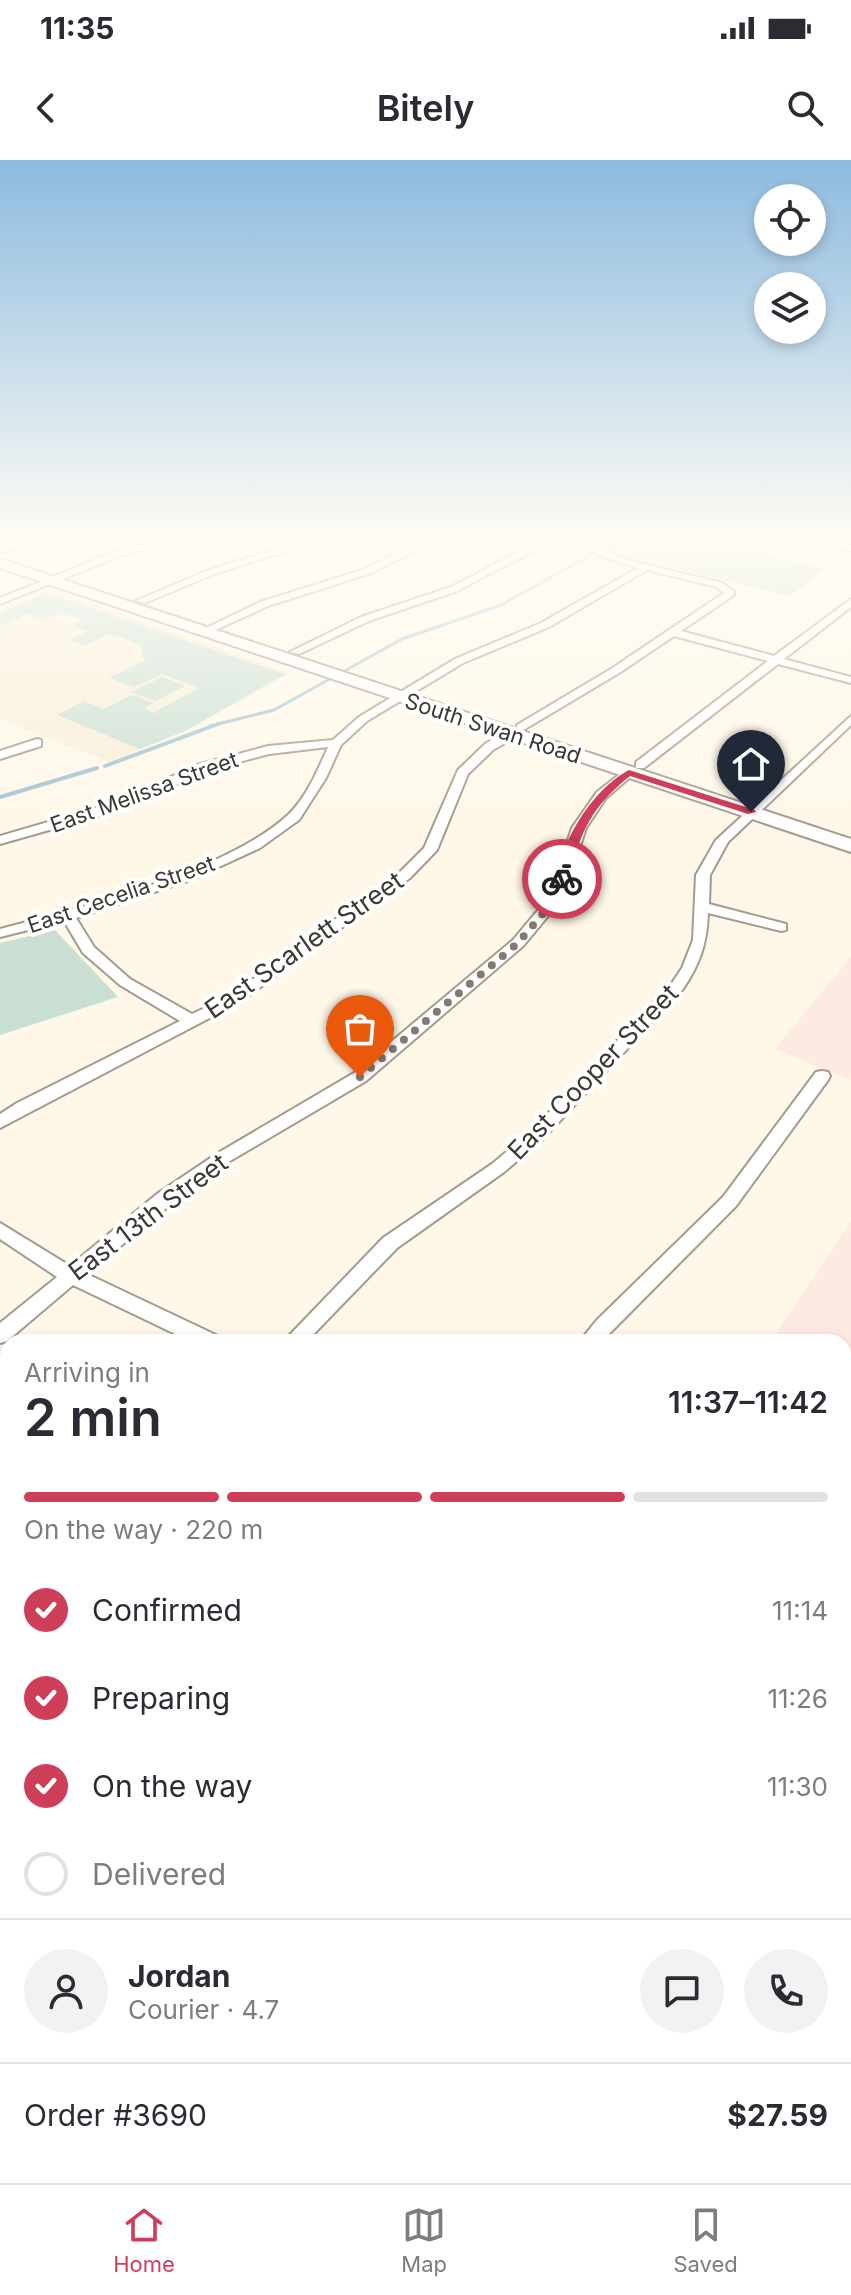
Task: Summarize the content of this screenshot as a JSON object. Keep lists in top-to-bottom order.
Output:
{
  "streets": {
    "main road": ["South Swan Road"],
    "street": [
      "East Melissa Street",
      "East Cecelia Street",
      "East Scarlett Street",
      "East Cooper Street",
      "East 13th Street"
    ]
  },
  "crossings": [
    ["South Swan Road", "East Cecelia Street"],
    ["South Swan Road", "East Scarlett Street"],
    ["South Swan Road", "East Cooper Street"],
    ["South Swan Road", "East 13th Street"],
    ["East Melissa Street", "East Cecelia Street"]
  ],
  "page": {
    "status": "11:35",
    "header": "Bitely",
    "heading": ["2 min", "Arriving in", "11:37–11:42"],
    "panel": [
      "Jordan",
      "Courier · 4.7",
      "Order #3690",
      "$27.59"
    ],
    "bar": "On the way · 220 m",
    "list": [
      ["Confirmed", "11:14"],
      ["Preparing", "11:26"],
      ["On the way", "11:30"],
      "Delivered"
    ],
    "tabs": ["Home", "Map", "Saved"]
  }
}
